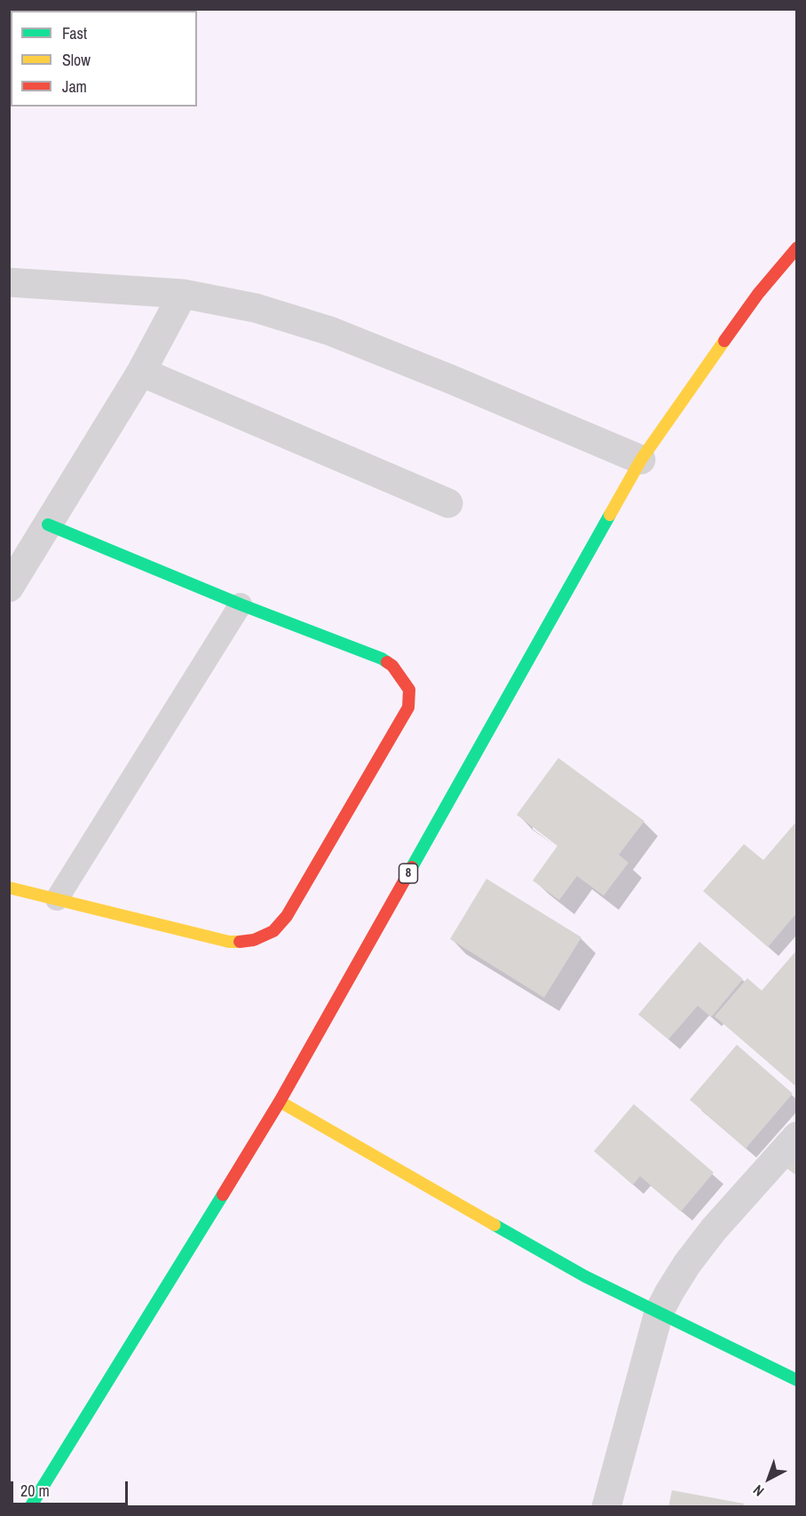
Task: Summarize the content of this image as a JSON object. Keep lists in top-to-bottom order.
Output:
{
  "streets": {
    "street": ["8"]
  },
  "legend": ["Fast", "Slow", "Jam"],
  "scale_bar": "20 m",
  "north": "bottom left"
}
